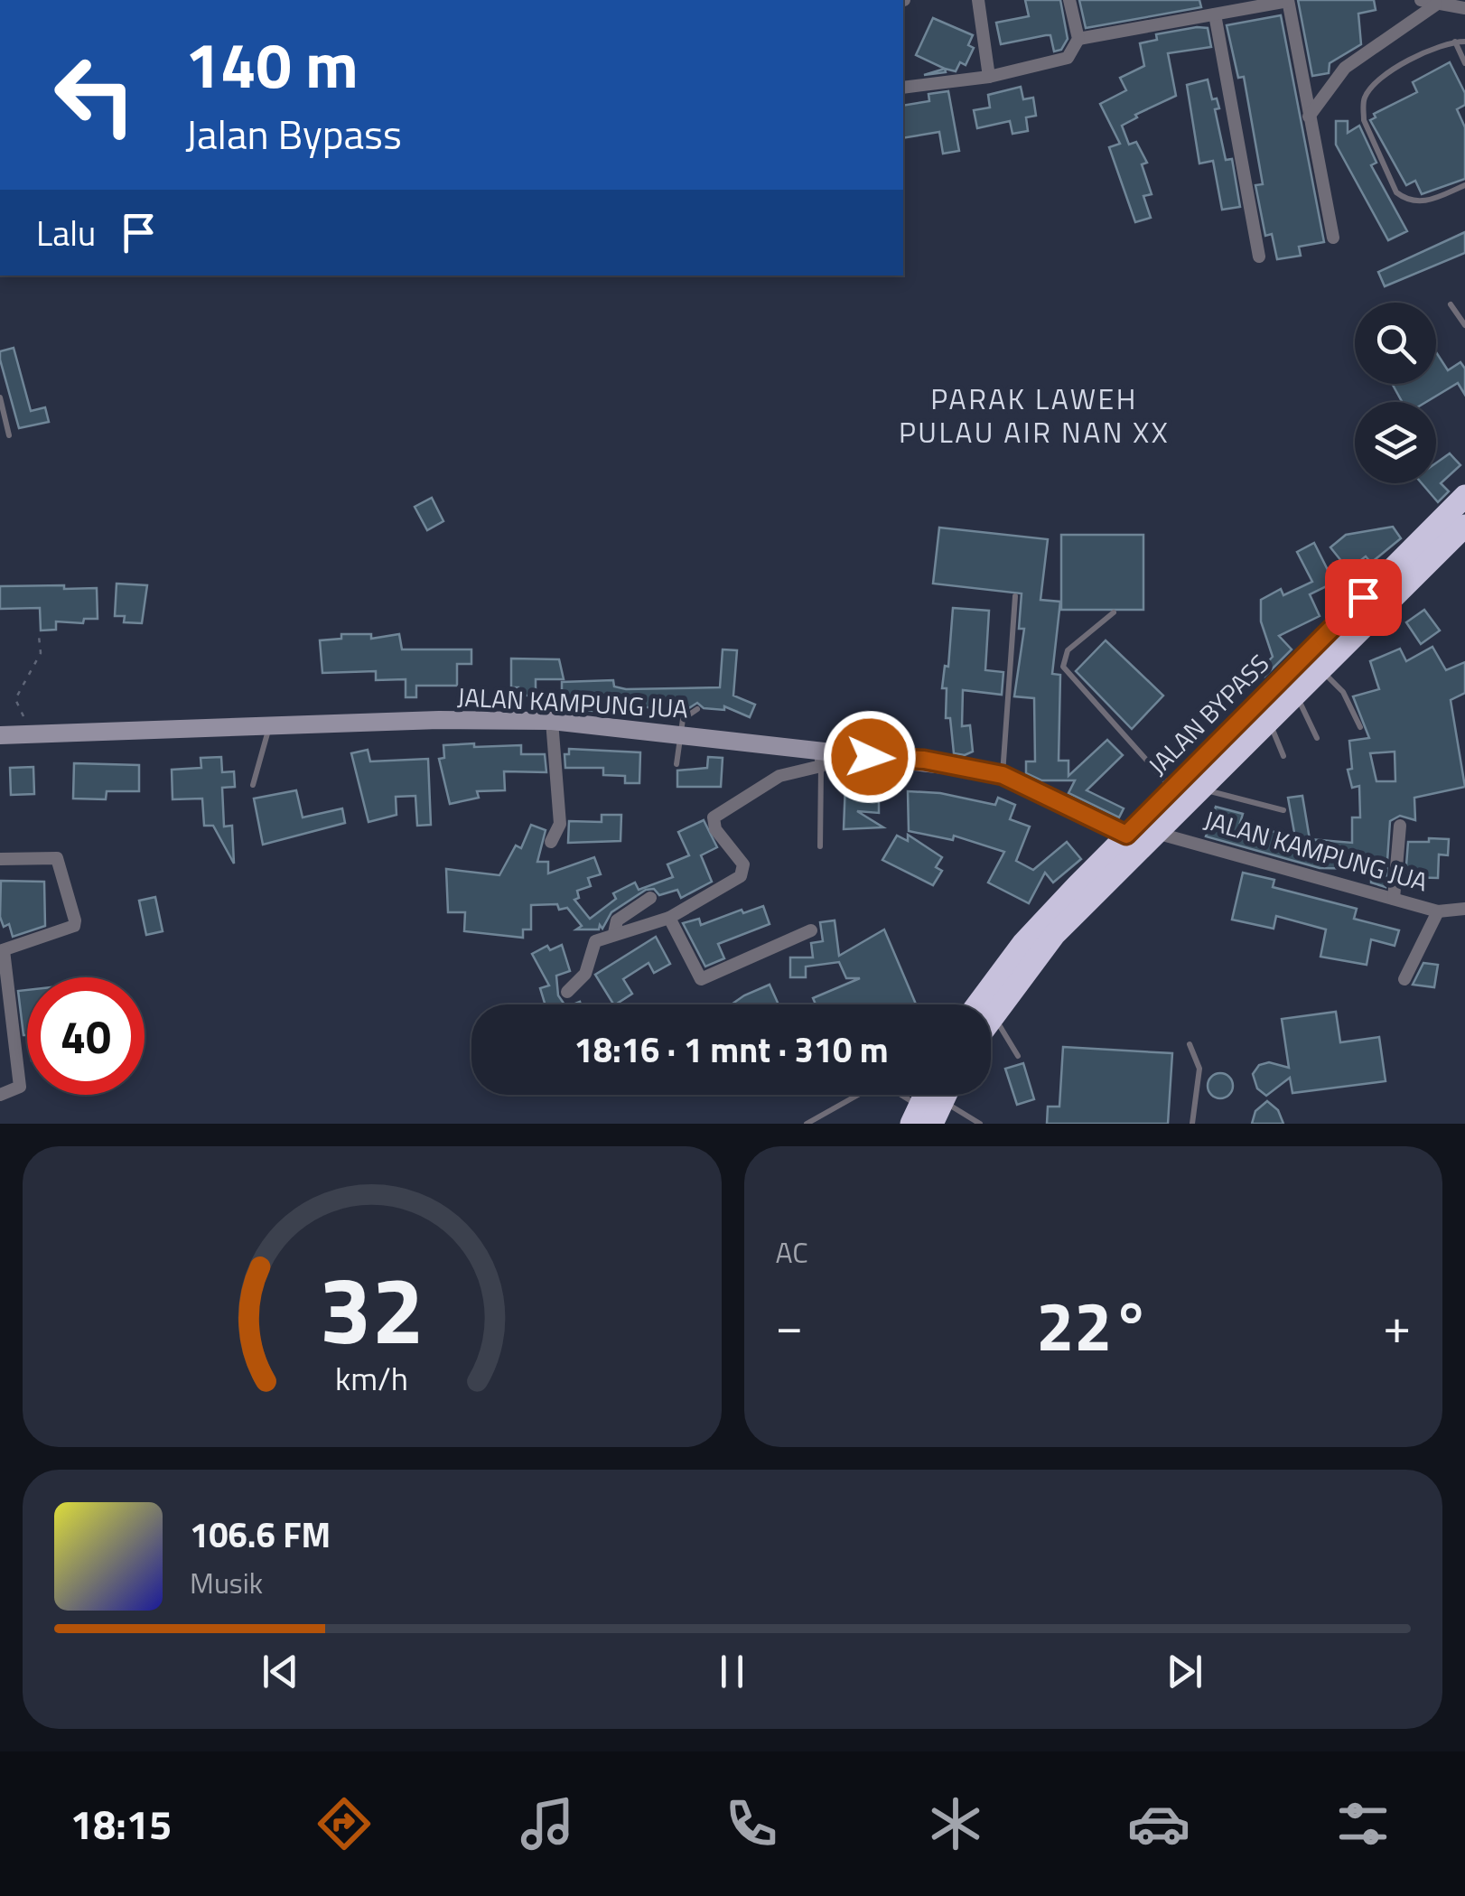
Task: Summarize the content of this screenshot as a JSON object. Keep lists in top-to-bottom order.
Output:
{
  "streets": {
    "highway": ["JALAN BYPASS"],
    "street": ["JALAN KAMPUNG JUA"]
  },
  "crossings": [
    ["JALAN KAMPUNG JUA", "JALAN BYPASS"]
  ],
  "districts": ["PARAK LAWEH PULAU AIR NAN XX"],
  "page": {
    "turn": ["140 m", "Jalan Bypass"],
    "then": "Lalu",
    "limit": "40",
    "trip": "18:16 · 1 mnt · 310 m",
    "tile": "AC",
    "heat": ["−", "22°", "+"],
    "song": ["106.6 FM", "Musik"],
    "tabs": "18:15",
    "gauge": ["32", "km/h"]
  }
}
